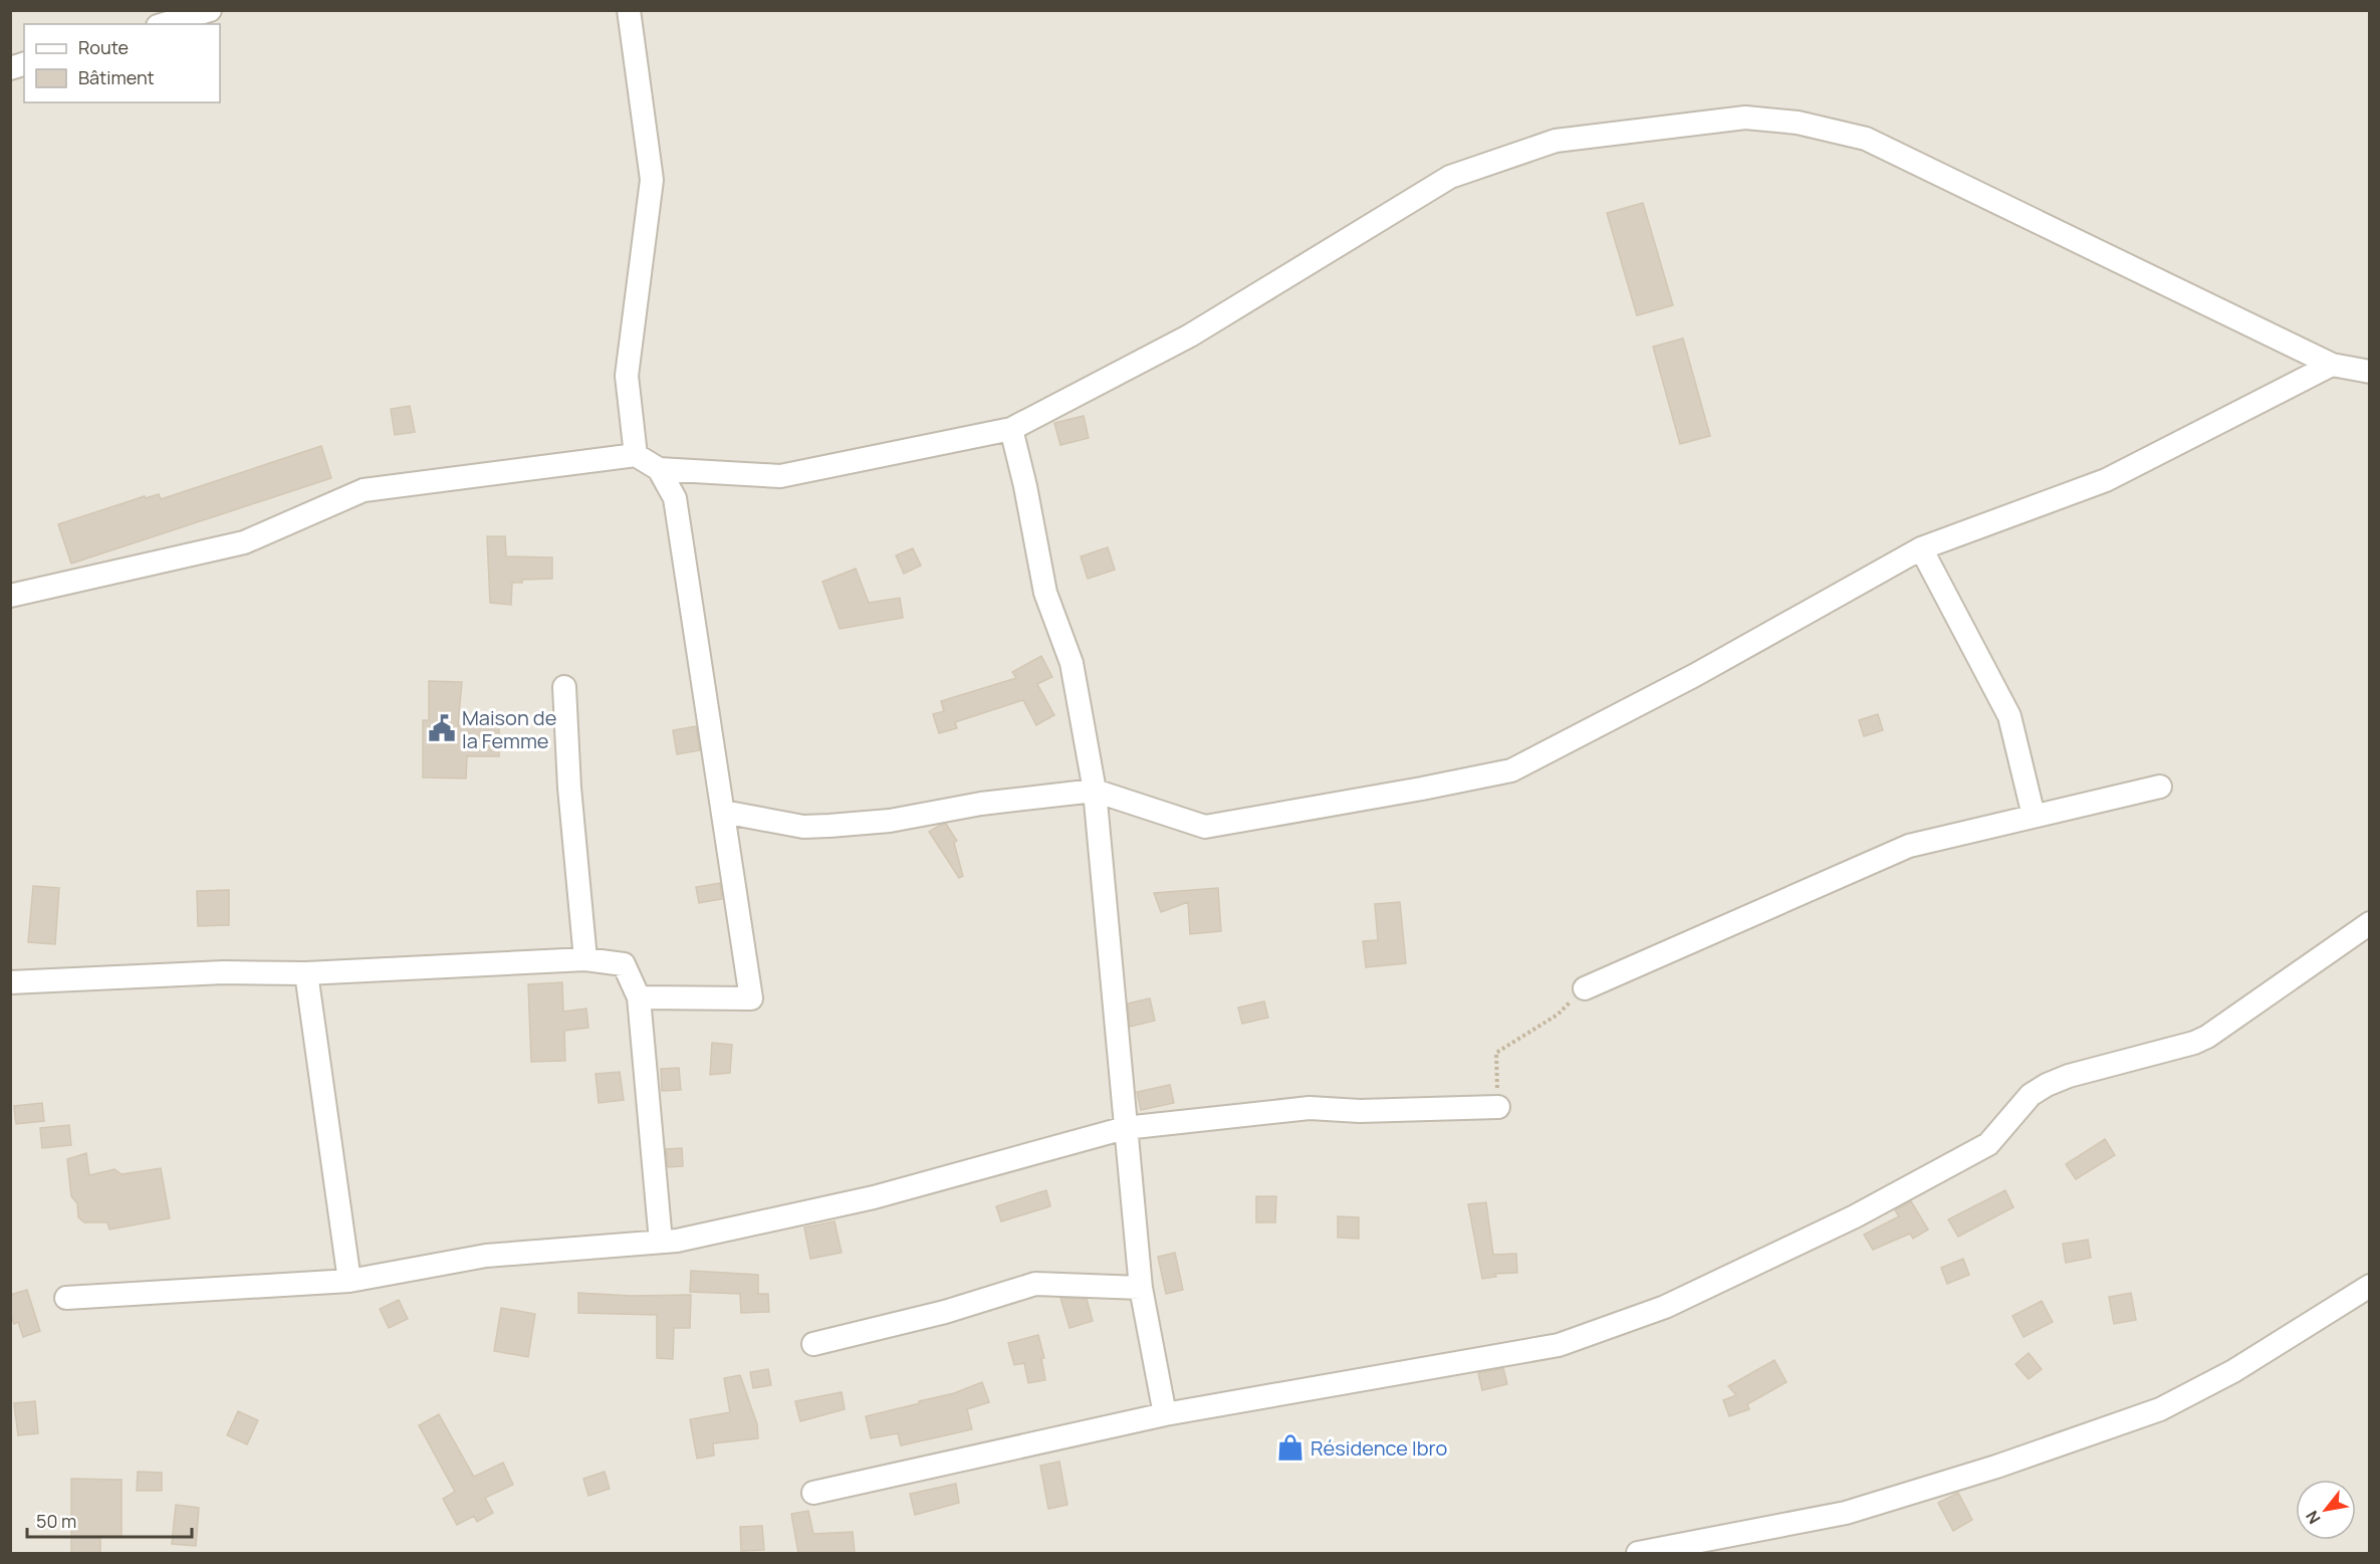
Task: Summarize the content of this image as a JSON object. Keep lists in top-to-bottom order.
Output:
{
  "places": {
    "public building": ["Maison de la Femme"],
    "shop": ["Résidence Ibro"]
  },
  "legend": ["Route", "Bâtiment"],
  "scale_bar": "50 m",
  "north": "bottom left"
}
